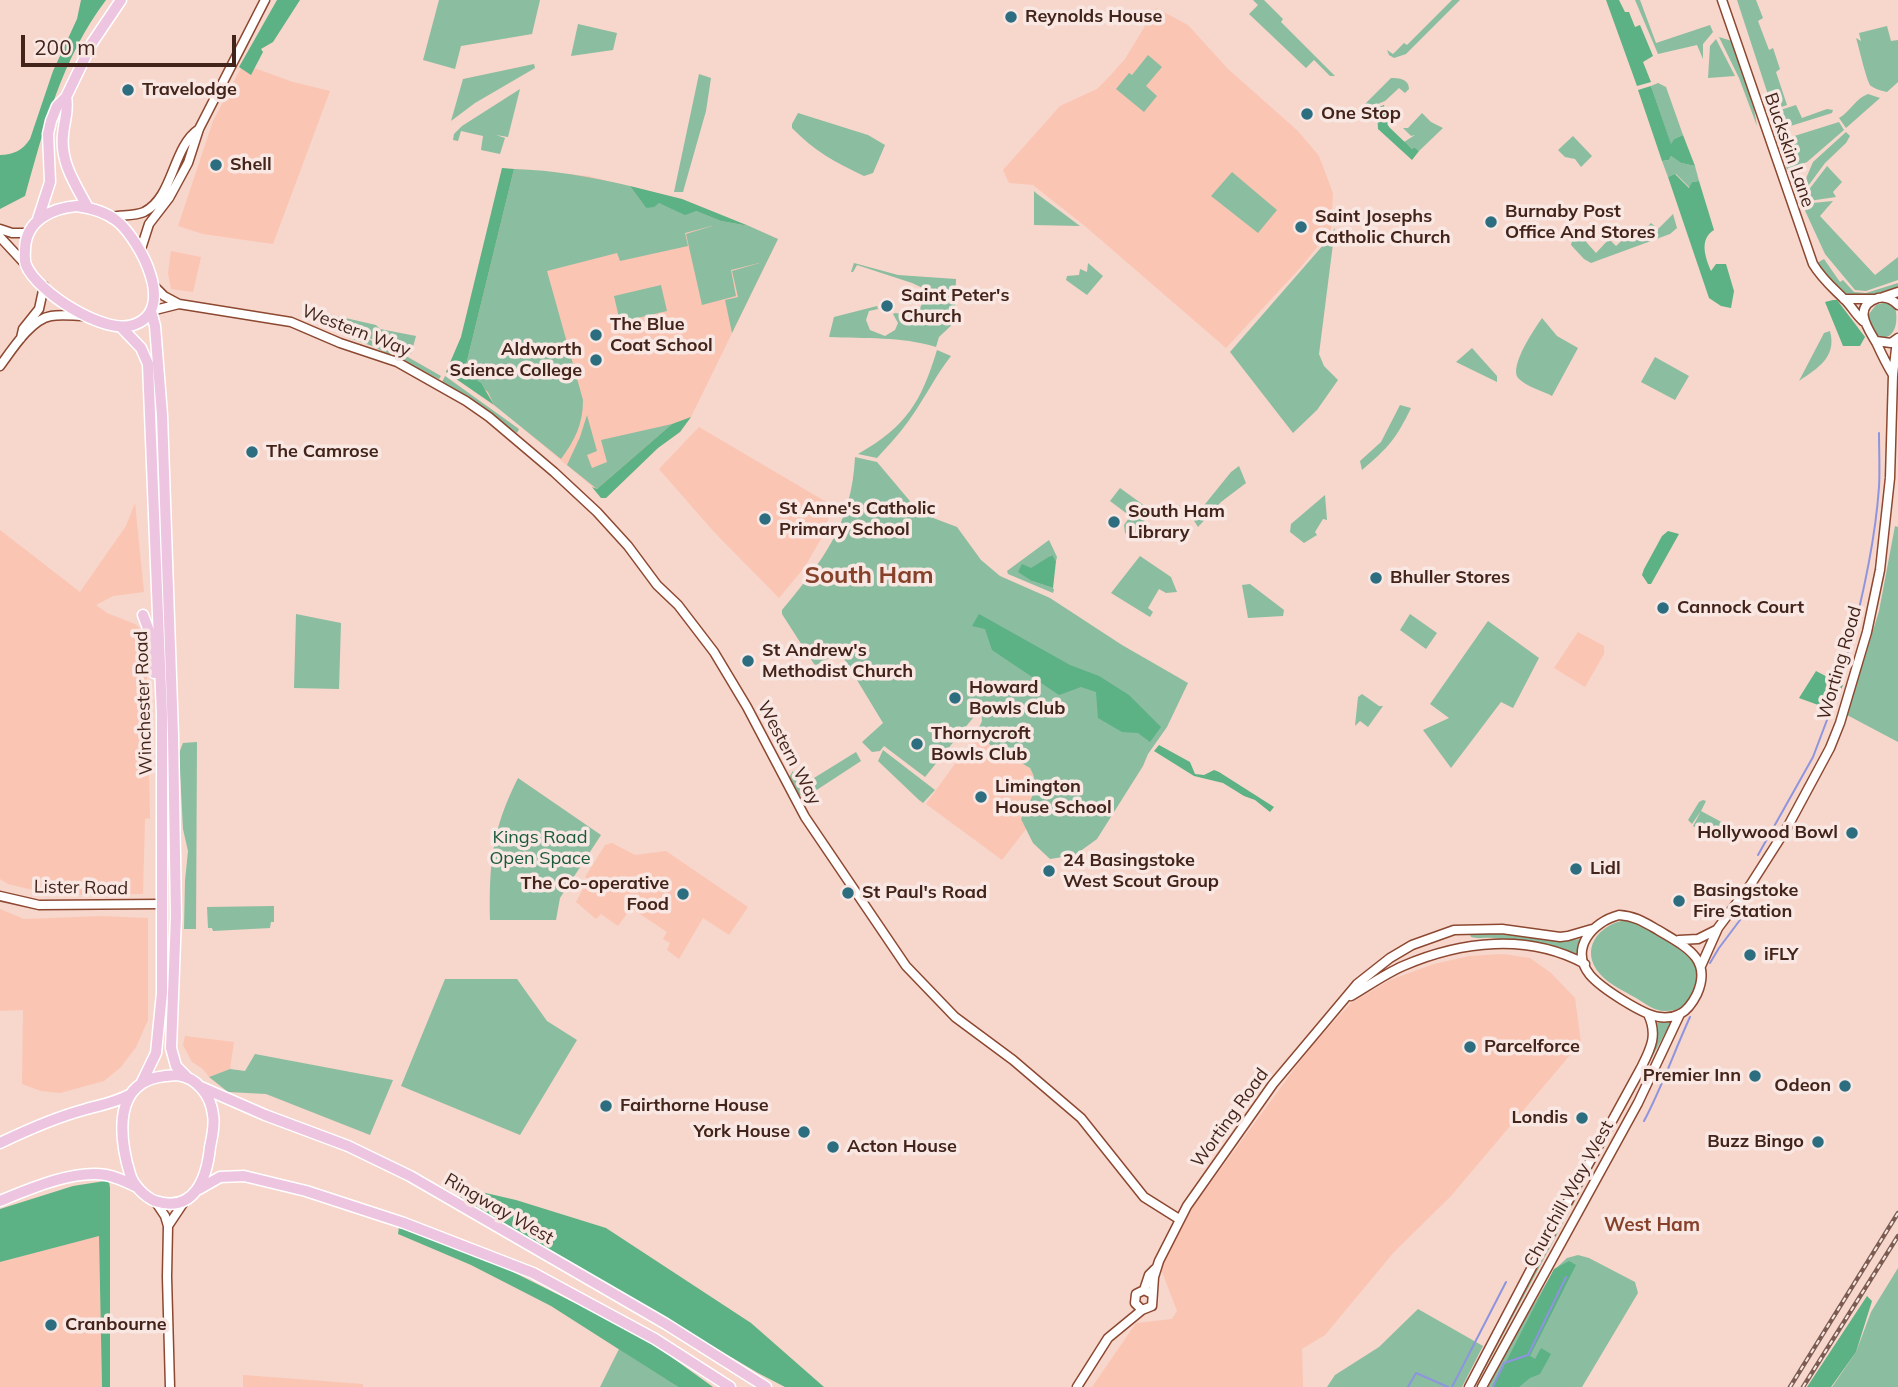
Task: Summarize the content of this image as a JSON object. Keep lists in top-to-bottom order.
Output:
{
  "streets": {
    "main road": ["Winchester Road", "Ringway West"],
    "street": [
      "Buckskin Lane",
      "Western Way",
      "Worting Road",
      "Lister Road",
      "Churchill Way West"
    ]
  },
  "crossings": [
    ["Buckskin Lane", "Worting Road"],
    ["Western Way", "Worting Road"],
    ["Western Way", "Winchester Road"],
    ["Worting Road", "Churchill Way West"],
    ["Winchester Road", "Lister Road"],
    ["Winchester Road", "Ringway West"]
  ],
  "districts": ["South Ham", "West Ham"],
  "parks": ["Kings Road Open Space"],
  "places": [
    "Reynolds House",
    "Travelodge",
    "One Stop",
    "Shell",
    "Burnaby Post Office And Stores",
    "Saint Josephs Catholic Church",
    "Saint Peter's Church",
    "The Blue Coat School",
    "Aldworth Science College",
    "The Camrose",
    "St Anne's Catholic Primary School",
    "South Ham Library",
    "Bhuller Stores",
    "Cannock Court",
    "St Andrew's Methodist Church",
    "Howard Bowls Club",
    "Thornycroft Bowls Club",
    "Limington House School",
    "Hollywood Bowl",
    "Lidl",
    "24 Basingstoke West Scout Group",
    "St Paul's Road",
    "The Co-operative Food",
    "Basingstoke Fire Station",
    "iFLY",
    "Parcelforce",
    "Premier Inn",
    "Odeon",
    "Fairthorne House",
    "Londis",
    "York House",
    "Buzz Bingo",
    "Acton House",
    "Cranbourne"
  ],
  "scale_bar": "200 m"
}
